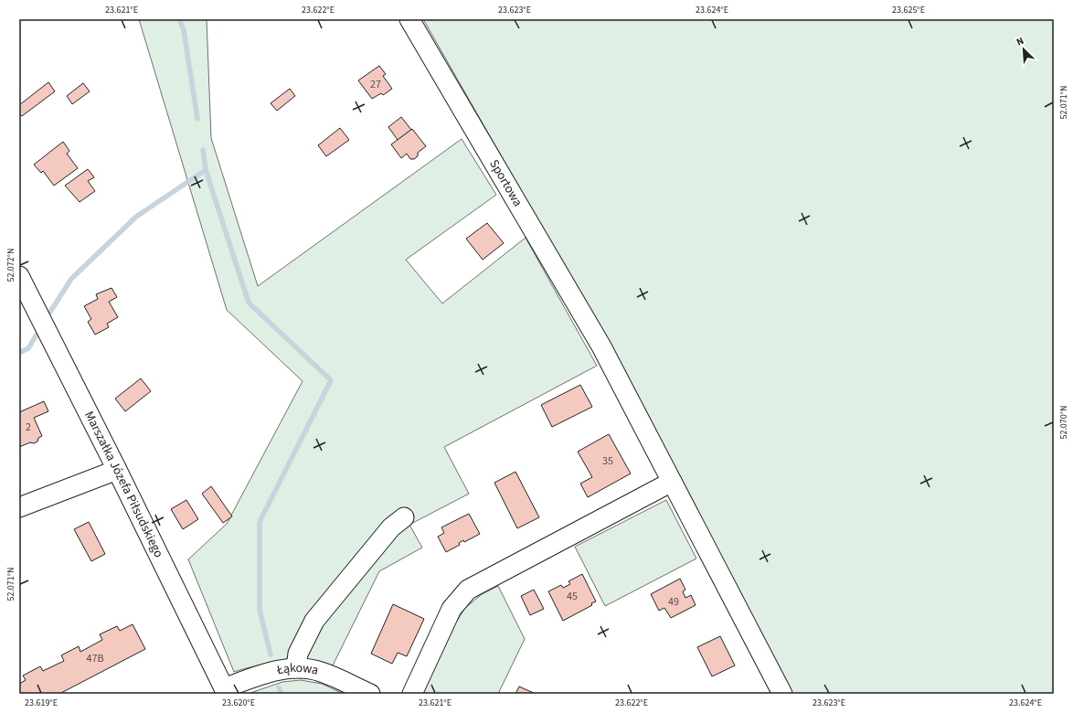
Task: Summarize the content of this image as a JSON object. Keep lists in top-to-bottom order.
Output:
{
  "streets": {
    "street": ["Sportowa", "Marszałka Józefa Piłsudskiego", "Łąkowa"]
  },
  "crossings": [
    ["Marszałka Józefa Piłsudskiego", "Łąkowa"]
  ],
  "house_numbers": [
    "27",
    "2",
    "35",
    "45",
    "49",
    "47B"
  ],
  "north": "top left",
  "coordinates": [
    "23.621°E",
    "23.622°E",
    "23.623°E",
    "23.624°E",
    "23.625°E",
    "52.071°N",
    "52.072°N",
    "52.070°N",
    "23.619°E",
    "23.620°E"
  ]
}
